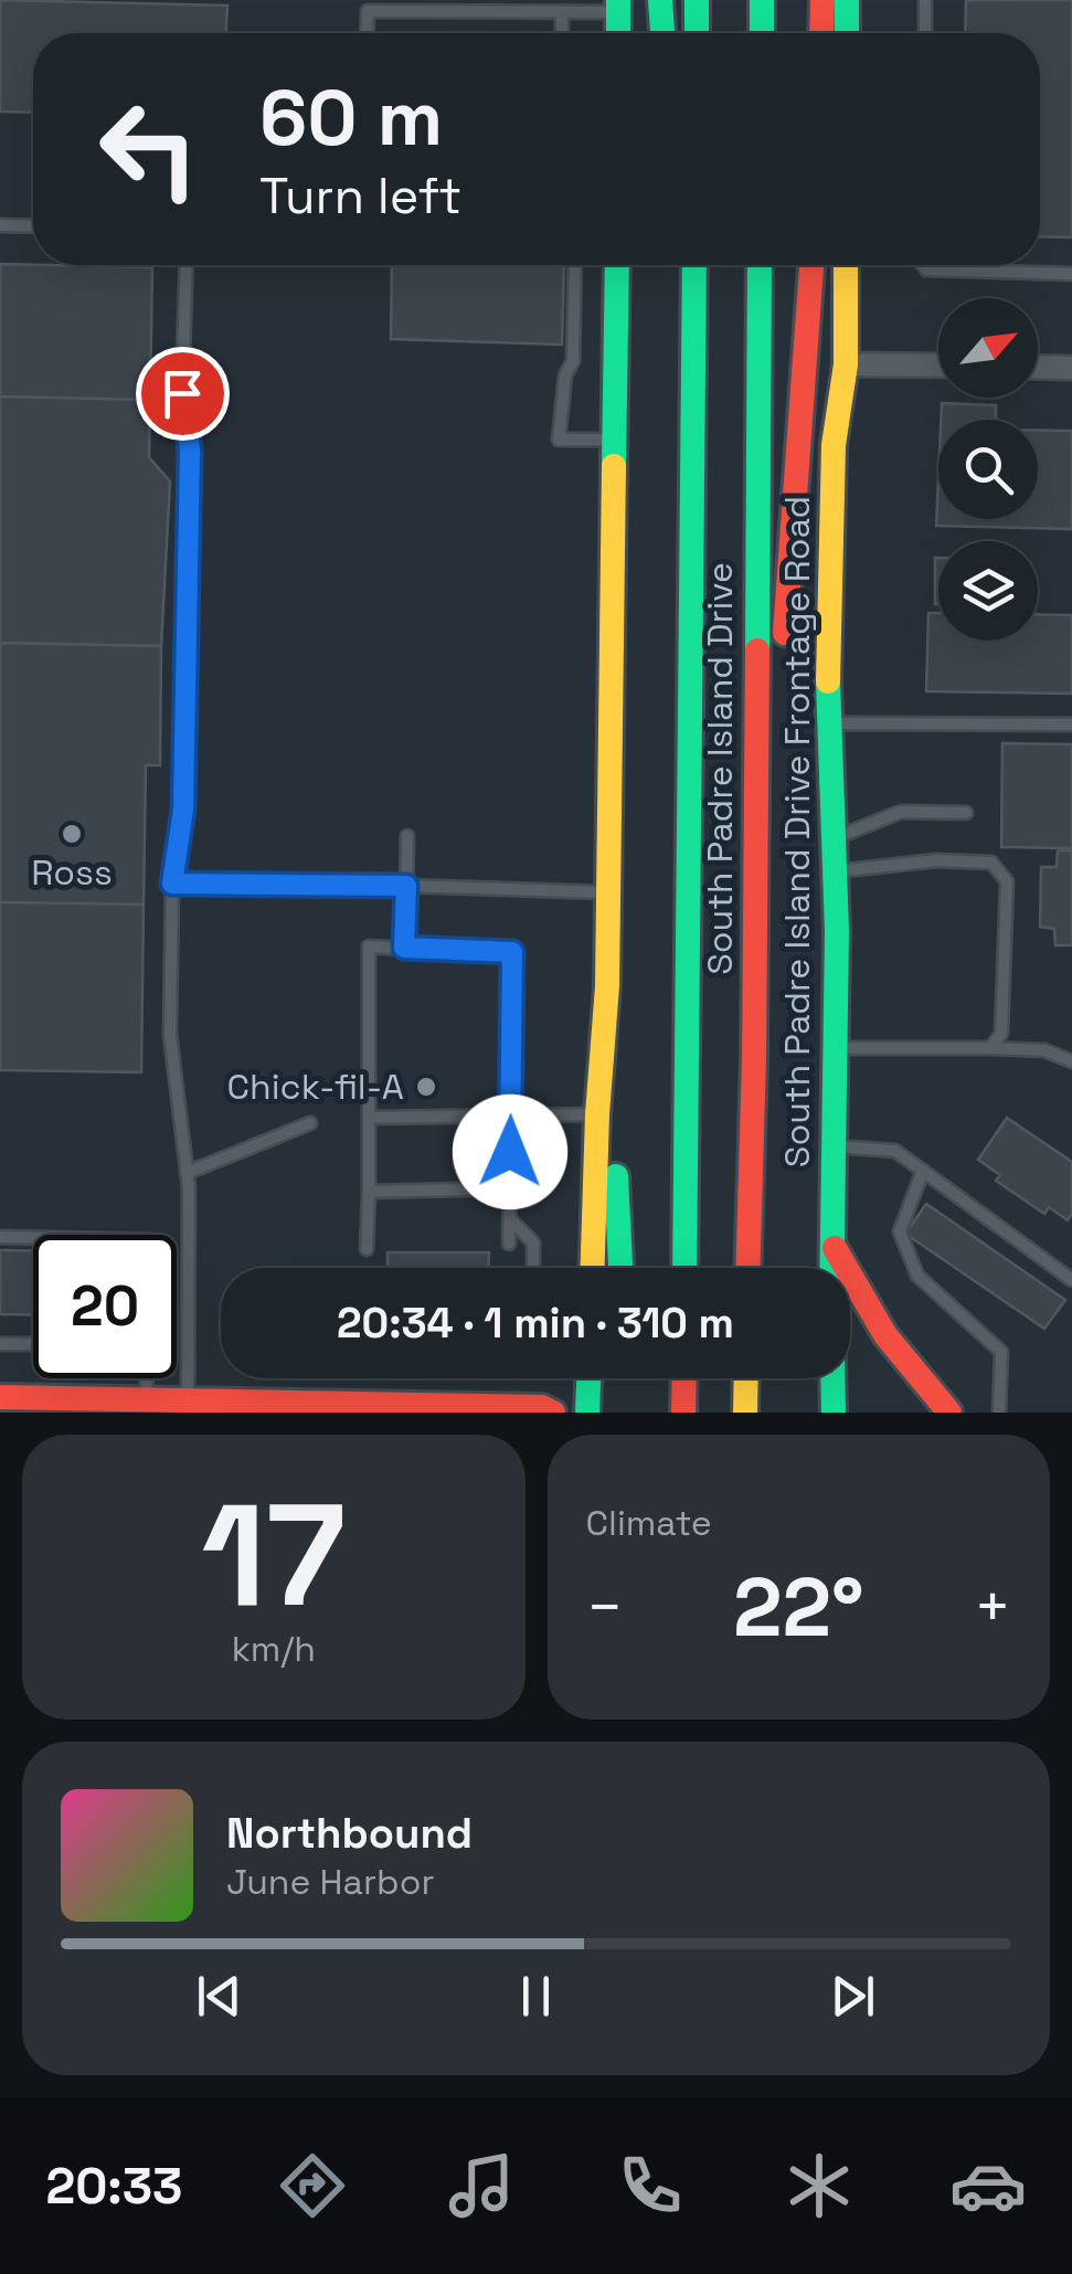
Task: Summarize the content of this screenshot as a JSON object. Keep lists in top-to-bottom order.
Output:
{
  "streets": {
    "main road": ["South Padre Island Drive", "South Padre Island Drive Frontage Road"]
  },
  "places": ["Ross", "Chick-fil-A"],
  "north": "top right",
  "page": {
    "turn": ["60 m", "Turn left"],
    "limit": "20",
    "trip": "20:34 · 1 min · 310 m",
    "tile": [
      ["17", "km/h"],
      "Climate"
    ],
    "heat": ["−", "22°", "+"],
    "song": ["Northbound", "June Harbor"],
    "tabs": "20:33"
  }
}
